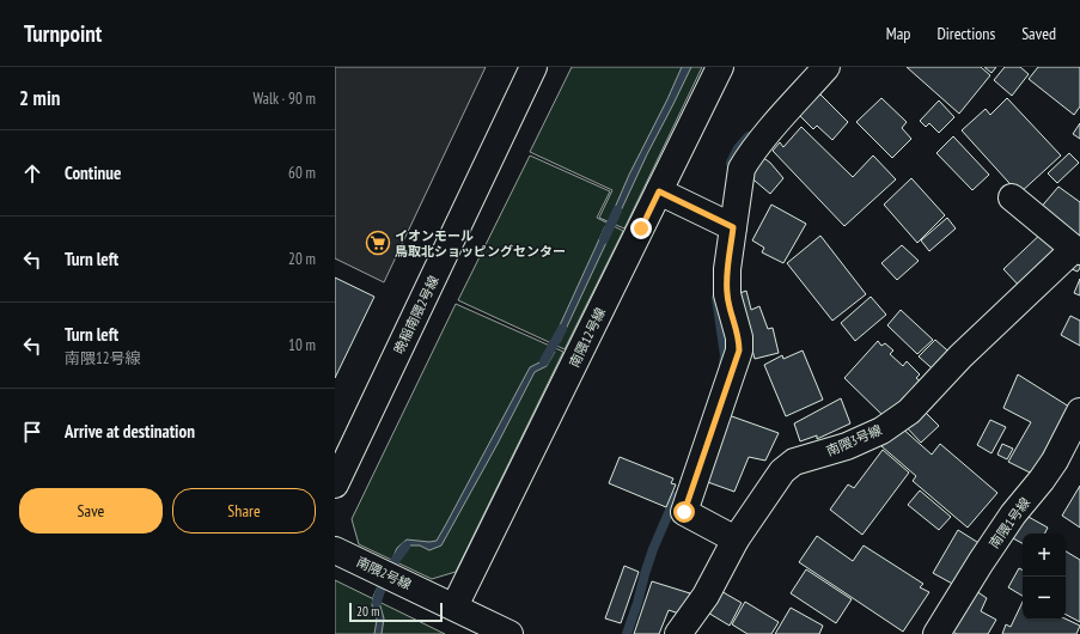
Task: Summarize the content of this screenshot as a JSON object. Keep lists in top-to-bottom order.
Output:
{
  "streets": {
    "street": [
      "晩稲南隈2号線",
      "南隈12号線",
      "南隈3号線",
      "南隈1号線",
      "南隈2号線"
    ]
  },
  "crossings": [
    ["南隈12号線", "南隈2号線"]
  ],
  "places": {
    "supermarket": ["イオンモール 鳥取北ショッピングセンター"]
  },
  "scale_bar": "20 m",
  "page": {
    "header": "Turnpoint",
    "nav": ["Map", "Directions", "Saved"],
    "heading": ["2 min", "Walk · 90 m"],
    "list": [
      ["Continue", "60 m"],
      ["Turn left", "20 m"],
      ["Turn left", "南隈12号線", "10 m"],
      "Arrive at destination"
    ],
    "buttons": ["Save", "Share"],
    "map_buttons": ["+", "−"],
    "scale": "20 m"
  }
}
